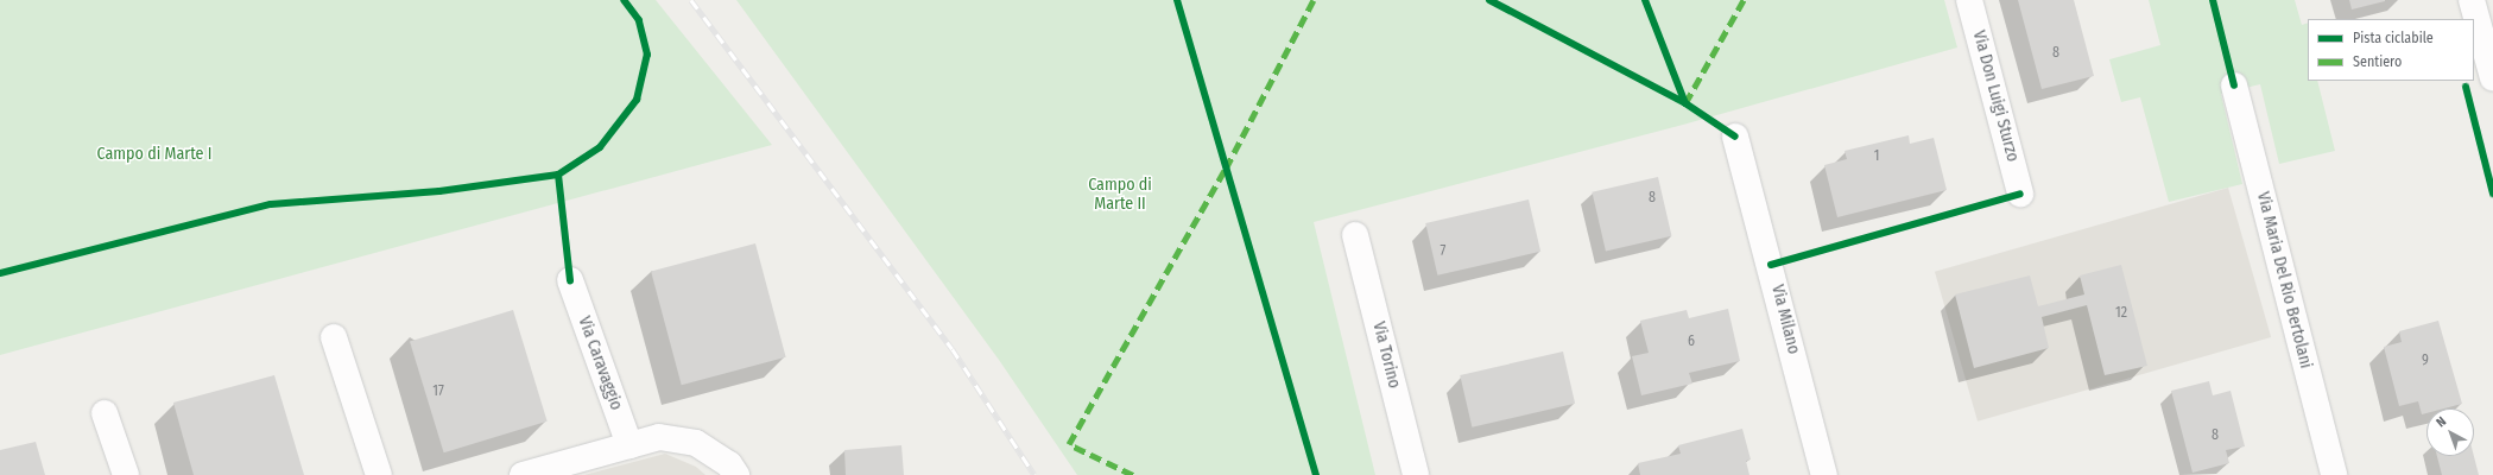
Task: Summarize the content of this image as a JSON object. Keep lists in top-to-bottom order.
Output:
{
  "streets": {
    "street": [
      "Via Don Luigi Sturzo",
      "Via Maria Del Rio Bertolani",
      "Via Milano",
      "Via Torino",
      "Via Caravaggio"
    ]
  },
  "parks": ["Campo di Marte I", "Campo di Marte II"],
  "house_numbers": [
    "8",
    "1",
    "8",
    "7",
    "12",
    "6",
    "9",
    "17",
    "8"
  ],
  "legend": ["Pista ciclabile", "Sentiero"],
  "north": "top left"
}
